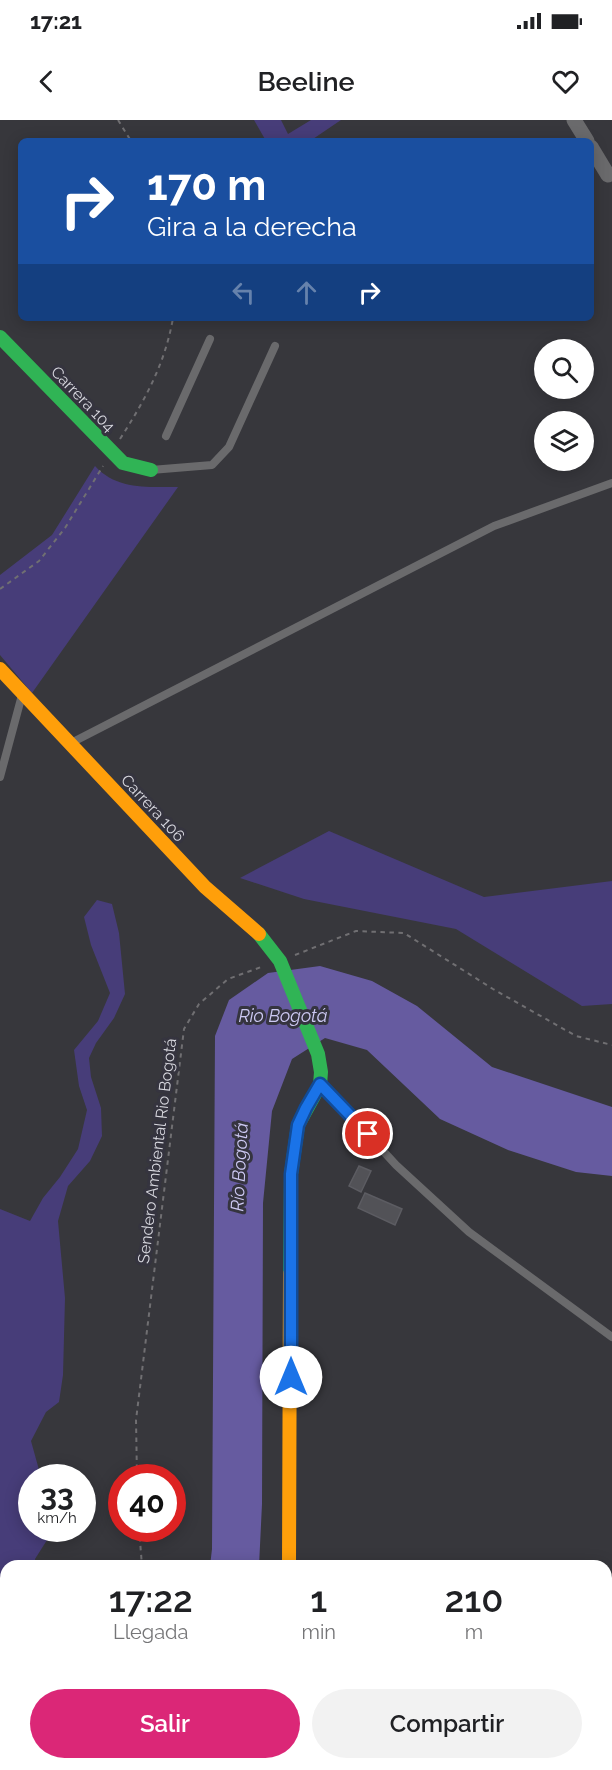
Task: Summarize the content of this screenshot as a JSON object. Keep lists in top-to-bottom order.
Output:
{
  "streets": {
    "street": ["Carrera 104", "Carrera 106"],
    "path": ["Sendero Ambiental Rio Bogotá"]
  },
  "crossings": [
    ["Carrera 106", "Sendero Ambiental Rio Bogotá"]
  ],
  "water": ["Rio Bogotá", "Río Bogotá"],
  "page": {
    "status": "17:21",
    "header": "Beeline",
    "turn": ["170 m", "Gira a la derecha"],
    "speed": "33 km/h",
    "limit": "40",
    "eta": [
      "17:22",
      "Llegada",
      "1",
      "min",
      "210",
      "m"
    ],
    "buttons": ["Salir", "Compartir"]
  }
}
